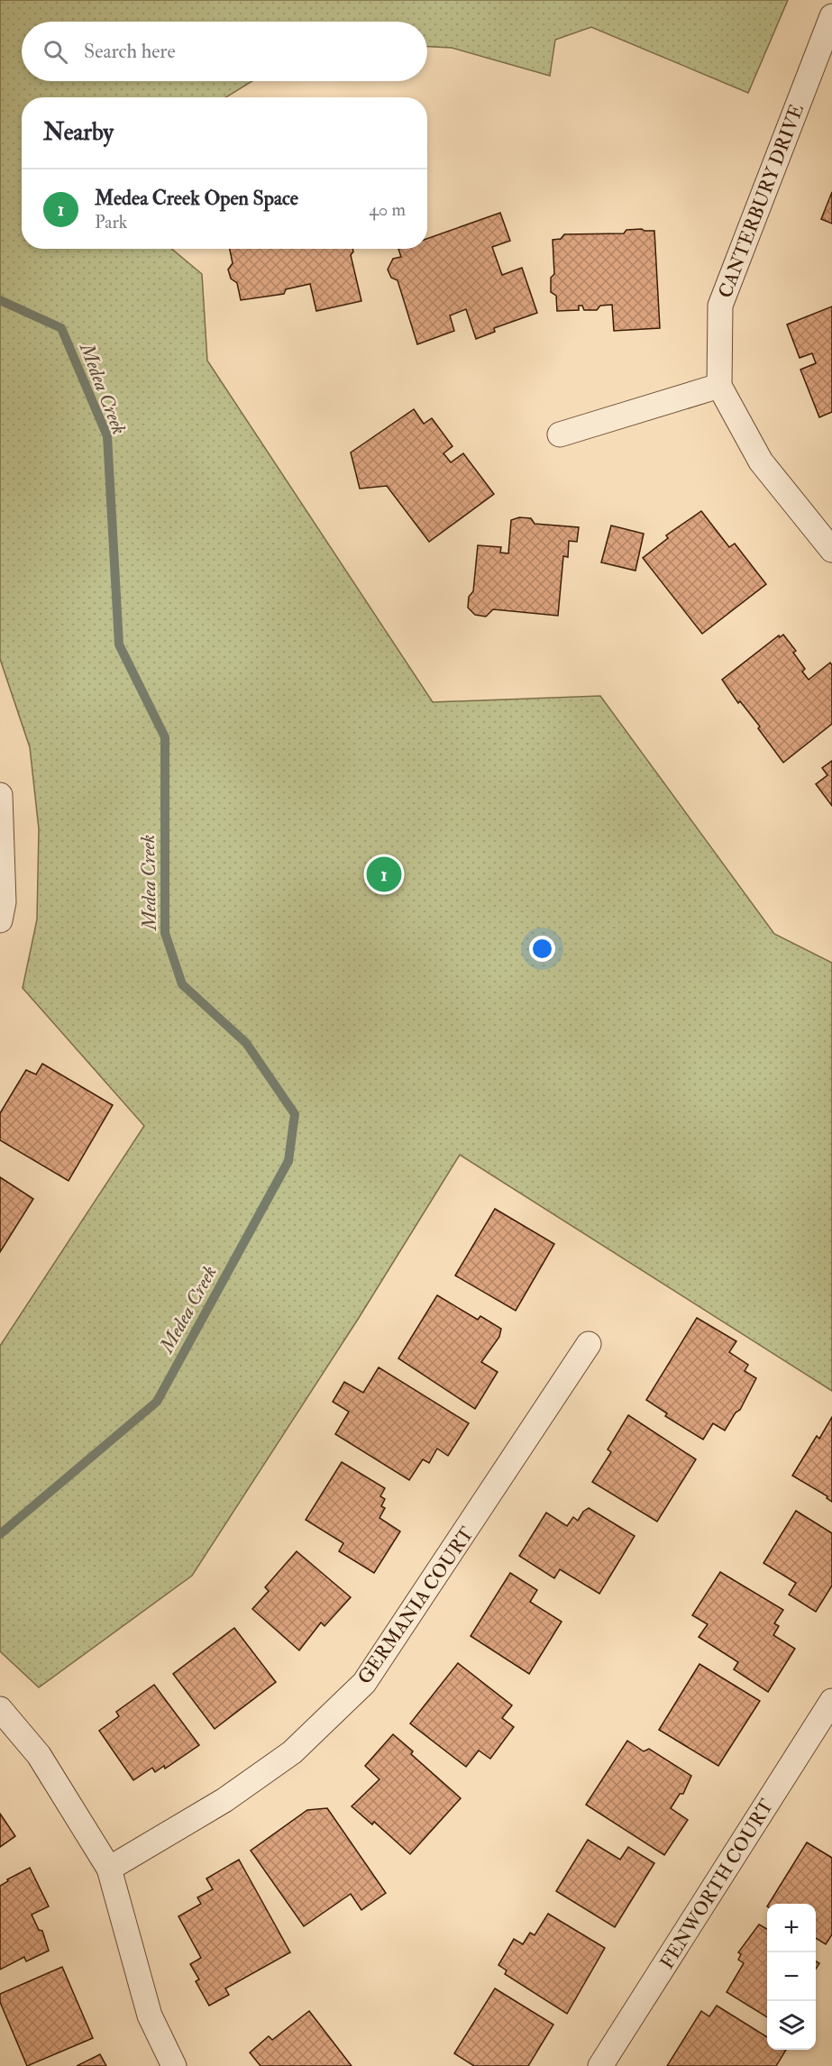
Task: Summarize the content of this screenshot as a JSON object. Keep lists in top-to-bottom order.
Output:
{
  "streets": {
    "street": ["CANTERBURY DRIVE", "GERMANIA COURT", "FENWORTH COURT"]
  },
  "water": ["Medea Creek"],
  "page": {
    "search": "Search here",
    "heading": "Nearby",
    "list": [
      {
        "mark": "1",
        "name": "Medea Creek Open Space",
        "note": "Park",
        "value": "40 m"
      }
    ],
    "pins": "1",
    "map_buttons": ["+", "−"]
  }
}
